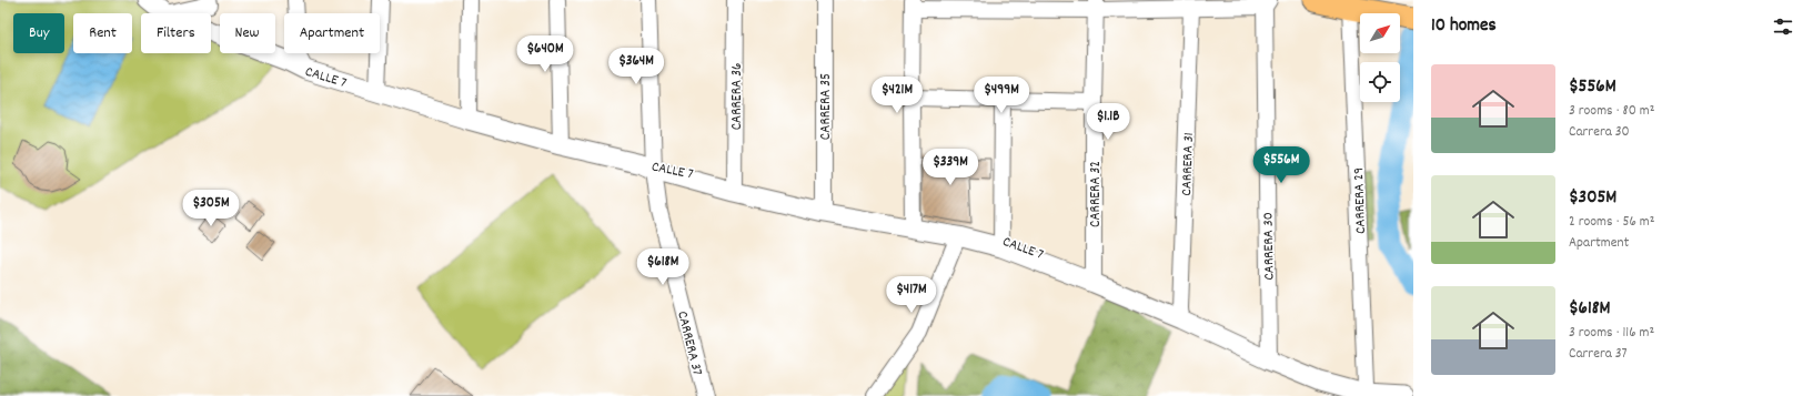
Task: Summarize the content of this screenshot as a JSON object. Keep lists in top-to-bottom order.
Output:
{
  "streets": {
    "street": [
      "CALLE 7",
      "CARRERA 36",
      "CARRERA 35",
      "CARRERA 31",
      "CARRERA 32",
      "CARRERA 29",
      "CARRERA 30",
      "CARRERA 37"
    ]
  },
  "crossings": [
    ["CALLE 7", "CARRERA 36"],
    ["CALLE 7", "CARRERA 35"],
    ["CALLE 7", "CARRERA 31"],
    ["CALLE 7", "CARRERA 32"],
    ["CALLE 7", "CARRERA 29"],
    ["CALLE 7", "CARRERA 30"],
    ["CALLE 7", "CARRERA 37"]
  ],
  "north": "top right",
  "page": {
    "heading": "10 homes",
    "chip": [
      "Buy",
      "Rent",
      "Filters",
      "New",
      "Apartment"
    ],
    "price": [
      "$640M",
      "$364M",
      "$421M",
      "$499M",
      "$1.1B",
      "$556M",
      "$339M",
      "$305M",
      "$618M",
      "$417M"
    ],
    "list": [
      {
        "name": "$556M",
        "note": "3 rooms · 80 m² · Carrera 30"
      },
      {
        "name": "$305M",
        "note": "2 rooms · 56 m² · Apartment"
      },
      {
        "name": "$618M",
        "note": "3 rooms · 116 m² · Carrera 37"
      }
    ]
  }
}
